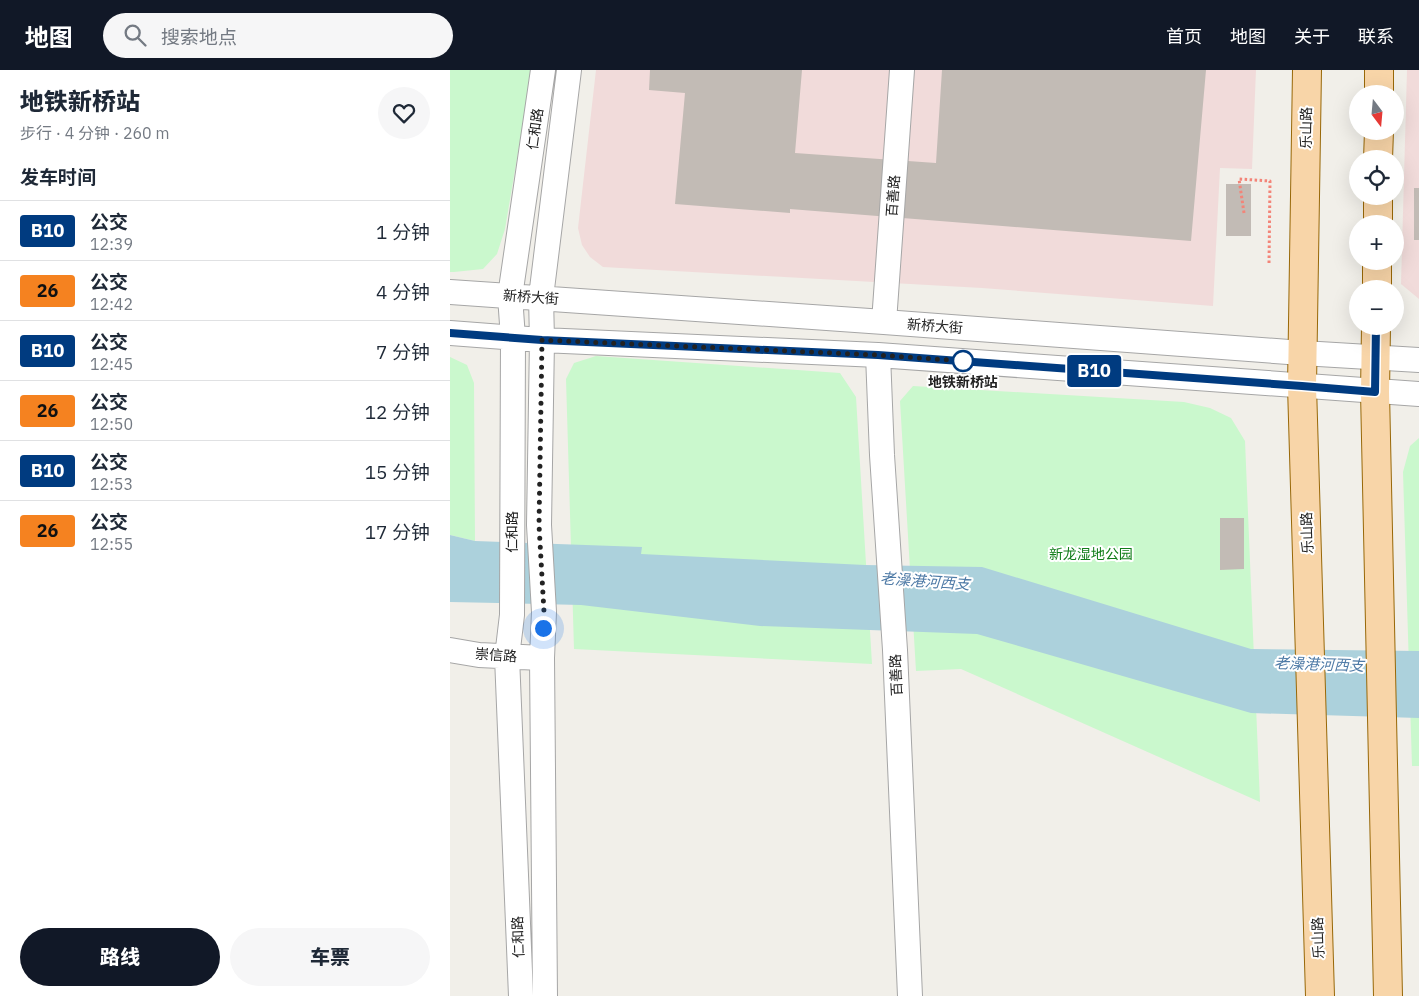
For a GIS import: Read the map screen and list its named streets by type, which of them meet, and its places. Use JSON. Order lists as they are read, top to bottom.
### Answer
{
  "streets": {
    "main road": ["乐山路"],
    "street": [
      "仁和路",
      "百善路",
      "新桥大街",
      "崇信路"
    ]
  },
  "crossings": [
    ["乐山路", "新桥大街"],
    ["仁和路", "新桥大街"],
    ["仁和路", "崇信路"],
    ["百善路", "新桥大街"]
  ],
  "water": ["老澡港河西支"],
  "parks": ["新龙湿地公园"],
  "places": ["地铁新桥站"],
  "lines": ["bus line B10"],
  "north": "bottom",
  "page": {
    "header": "地图",
    "search": "搜索地点",
    "nav": [
      "首页",
      "地图",
      "关于",
      "联系"
    ],
    "heading": [
      ["地铁新桥站", "步行 · 4 分钟 · 260 m"],
      "发车时间"
    ],
    "on_map": "B10",
    "map_buttons": ["+", "−"],
    "list": [
      {
        "mark": "B10",
        "name": "公交",
        "note": "12:39",
        "value": "1 分钟"
      },
      {
        "mark": "26",
        "name": "公交",
        "note": "12:42",
        "value": "4 分钟"
      },
      {
        "mark": "B10",
        "name": "公交",
        "note": "12:45",
        "value": "7 分钟"
      },
      {
        "mark": "26",
        "name": "公交",
        "note": "12:50",
        "value": "12 分钟"
      },
      {
        "mark": "B10",
        "name": "公交",
        "note": "12:53",
        "value": "15 分钟"
      },
      {
        "mark": "26",
        "name": "公交",
        "note": "12:55",
        "value": "17 分钟"
      }
    ],
    "buttons": ["路线", "车票"]
  }
}
